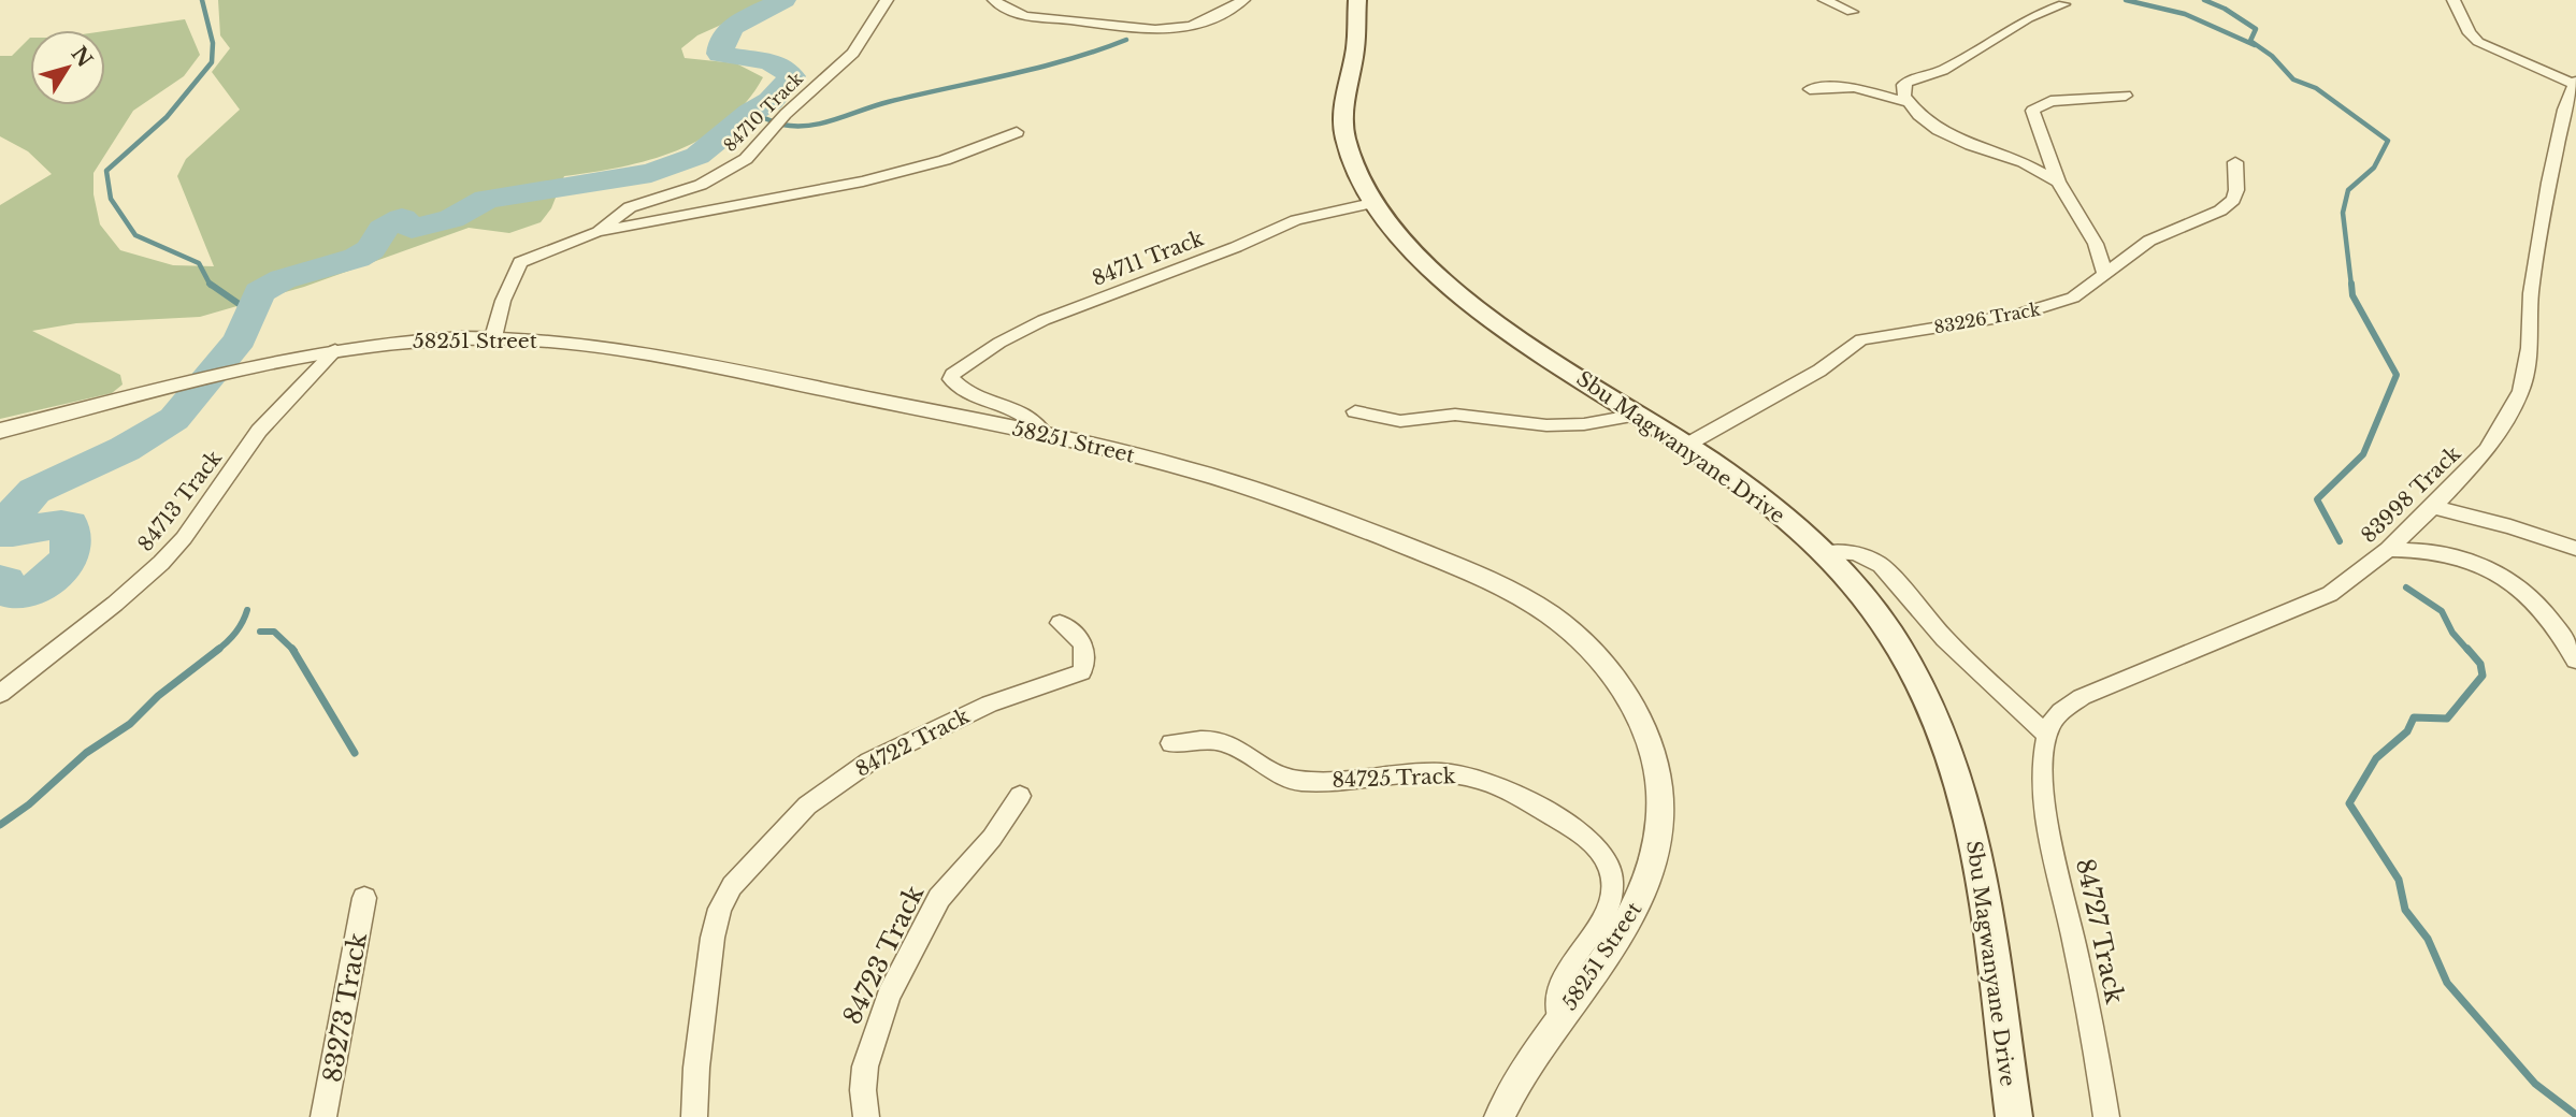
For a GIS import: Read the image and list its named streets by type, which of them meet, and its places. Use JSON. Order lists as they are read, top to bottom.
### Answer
{
  "streets": {
    "main road": ["Sbu Magwanyane Drive"],
    "street": [
      "84710 Track",
      "84711 Track",
      "83226 Track",
      "58251 Street",
      "83998 Track",
      "84713 Track",
      "84722 Track",
      "84725 Track",
      "84727 Track",
      "84723 Track",
      "83273 Track"
    ]
  },
  "crossings": [
    ["84711 Track", "58251 Street"],
    ["84711 Track", "Sbu Magwanyane Drive"],
    ["83226 Track", "Sbu Magwanyane Drive"],
    ["58251 Street", "84713 Track"],
    ["58251 Street", "84725 Track"],
    ["83998 Track", "84727 Track"]
  ],
  "north": "top right"
}
